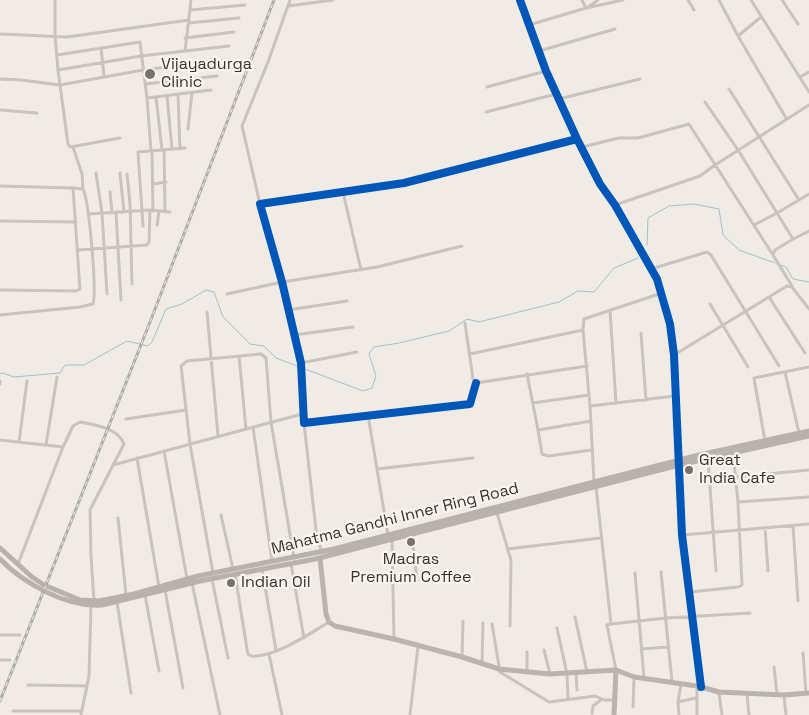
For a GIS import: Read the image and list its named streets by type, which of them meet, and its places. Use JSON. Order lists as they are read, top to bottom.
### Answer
{
  "streets": {
    "main road": ["Mahatma Gandhi Inner Ring Road"]
  },
  "places": [
    "Vijayadurga Clinic",
    "Great India Cafe",
    "Madras Premium Coffee",
    "Indian Oil"
  ]
}
